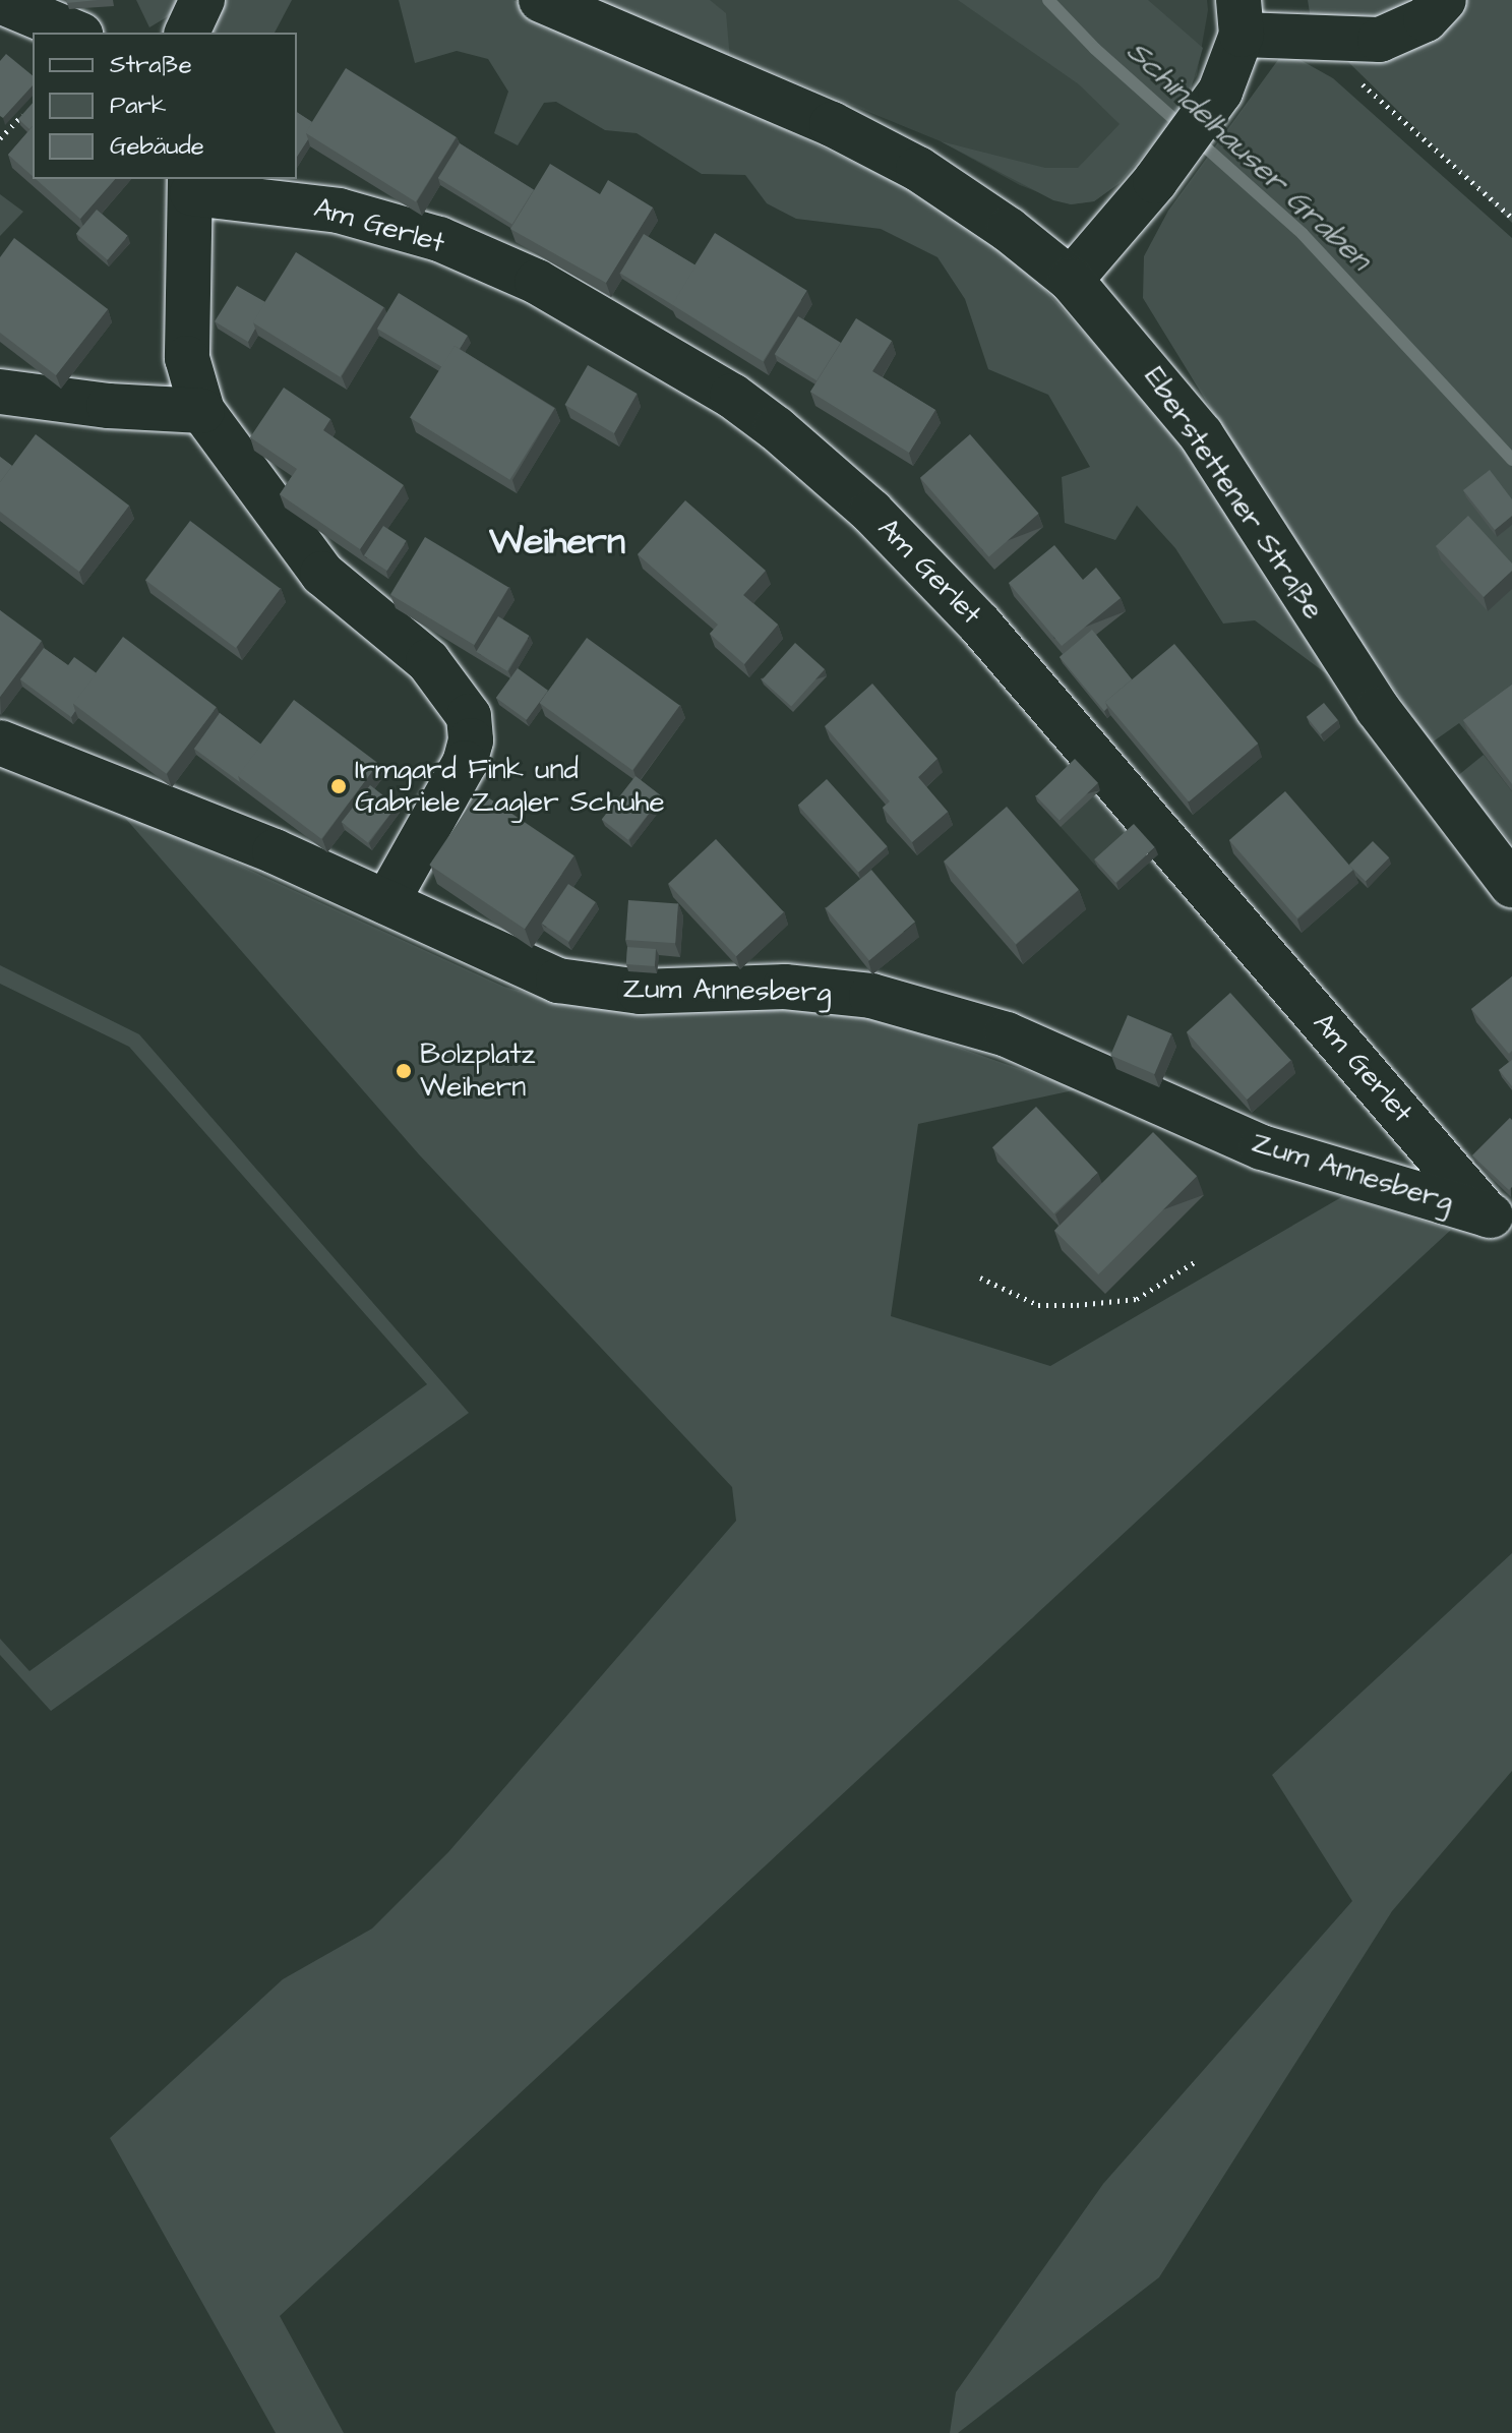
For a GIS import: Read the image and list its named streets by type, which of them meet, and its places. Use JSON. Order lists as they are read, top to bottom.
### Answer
{
  "streets": {
    "street": ["Am Gerlet", "Eberstettener Straße", "Zum Annesberg"]
  },
  "crossings": [
    ["Am Gerlet", "Zum Annesberg"]
  ],
  "districts": ["Weihern"],
  "water": ["Schindelhauser Graben"],
  "places": ["Irmgard Fink und Gabriele Zagler Schuhe", "Bolzplatz Weihern"],
  "legend": ["Straße", "Park", "Gebäude"]
}
